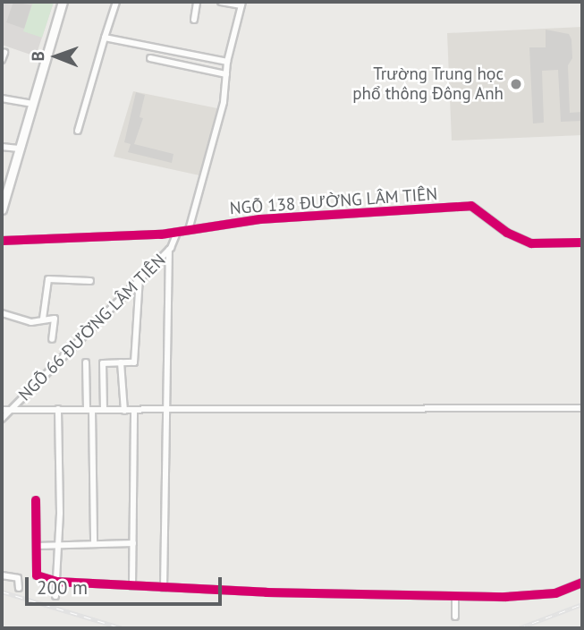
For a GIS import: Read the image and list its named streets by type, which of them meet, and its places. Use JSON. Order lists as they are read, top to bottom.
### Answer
{
  "streets": {
    "street": ["NGÕ 138 ĐƯỜNG LÂM TIÊN", "NGÕ 66 ĐƯỜNG LÂM TIÊN"]
  },
  "crossings": [
    ["NGÕ 138 ĐƯỜNG LÂM TIÊN", "NGÕ 66 ĐƯỜNG LÂM TIÊN"]
  ],
  "places": ["Trường Trung học phổ thông Đông Anh"],
  "scale_bar": "200 m",
  "north": "left"
}
